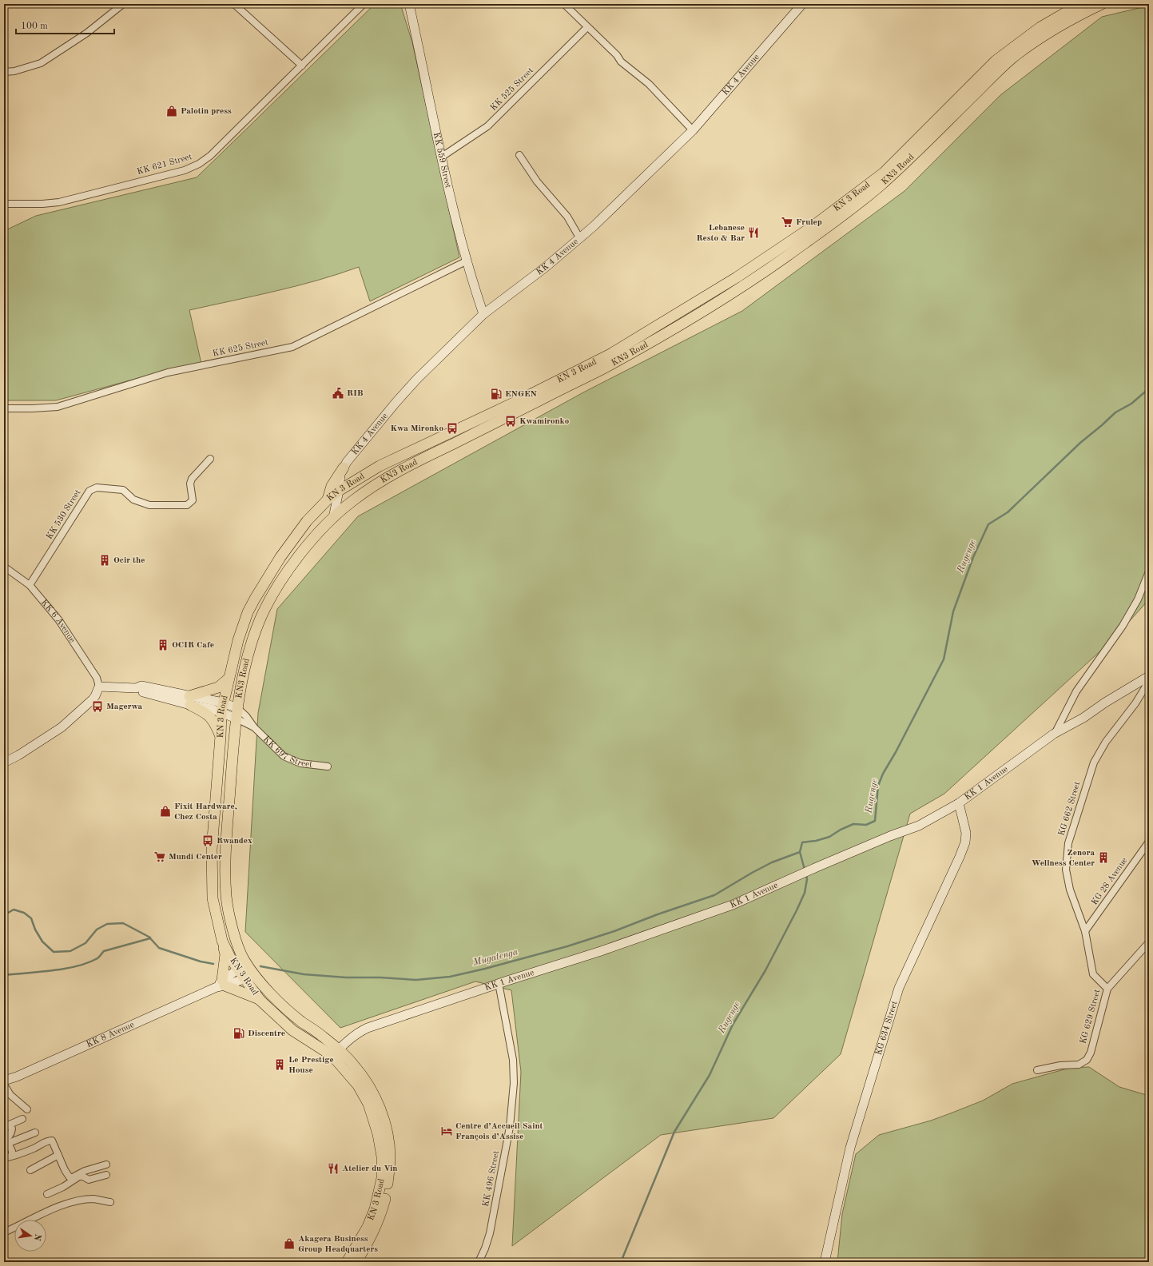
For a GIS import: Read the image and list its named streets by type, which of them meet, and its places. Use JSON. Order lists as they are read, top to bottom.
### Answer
{
  "streets": {
    "highway": ["KN3 Road", "KN 3 Road"],
    "main road": [
      "KK 4 Avenue",
      "KK 559 Street",
      "KK 1 Avenue",
      "KG 634 Street",
      "KK 8 Avenue"
    ],
    "street": [
      "KK 525 Street",
      "KK 621 Street",
      "KK 625 Street",
      "KK 530 Street",
      "KK 6 Avenue",
      "KK 697 Street",
      "KG 662 Street",
      "KG 28 Avenue",
      "KG 629 Street",
      "KK 496 Street"
    ]
  },
  "crossings": [
    ["KK 4 Avenue", "KK 559 Street"],
    ["KK 525 Street", "KK 559 Street"],
    ["KK 559 Street", "KK 625 Street"],
    ["KN3 Road", "KN 3 Road"],
    ["KN3 Road", "KK 697 Street"],
    ["KN 3 Road", "KK 1 Avenue"],
    ["KN 3 Road", "KK 8 Avenue"],
    ["KK 530 Street", "KK 6 Avenue"],
    ["KK 1 Avenue", "KG 634 Street"],
    ["KK 1 Avenue", "KK 496 Street"],
    ["KG 662 Street", "KG 28 Avenue"],
    ["KG 662 Street", "KG 629 Street"]
  ],
  "water": ["Rugenge", "Mugatenga"],
  "places": {
    "shop": ["Palotin press", "Fixit Hardware, Chez Costa", "Akagera Business Group Headquarters"],
    "supermarket": ["Frulep", "Mundi Center"],
    "restaurant": ["Lebanese Resto & Bar", "Atelier du Vin"],
    "public building": ["RIB"],
    "fuel station": ["ENGEN", "Discentre"],
    "bus stop": [
      "Kwamironko",
      "Kwa Mironko",
      "Magerwa",
      "Rwandex"
    ],
    "building": [
      "Ocir the",
      "OCIR Cafe",
      "Zenora Wellness Center",
      "Le Prestige House"
    ],
    "hotel": ["Centre d’Accueil Saint François d’Assise"]
  },
  "scale_bar": "100 m",
  "north": "right"
}
